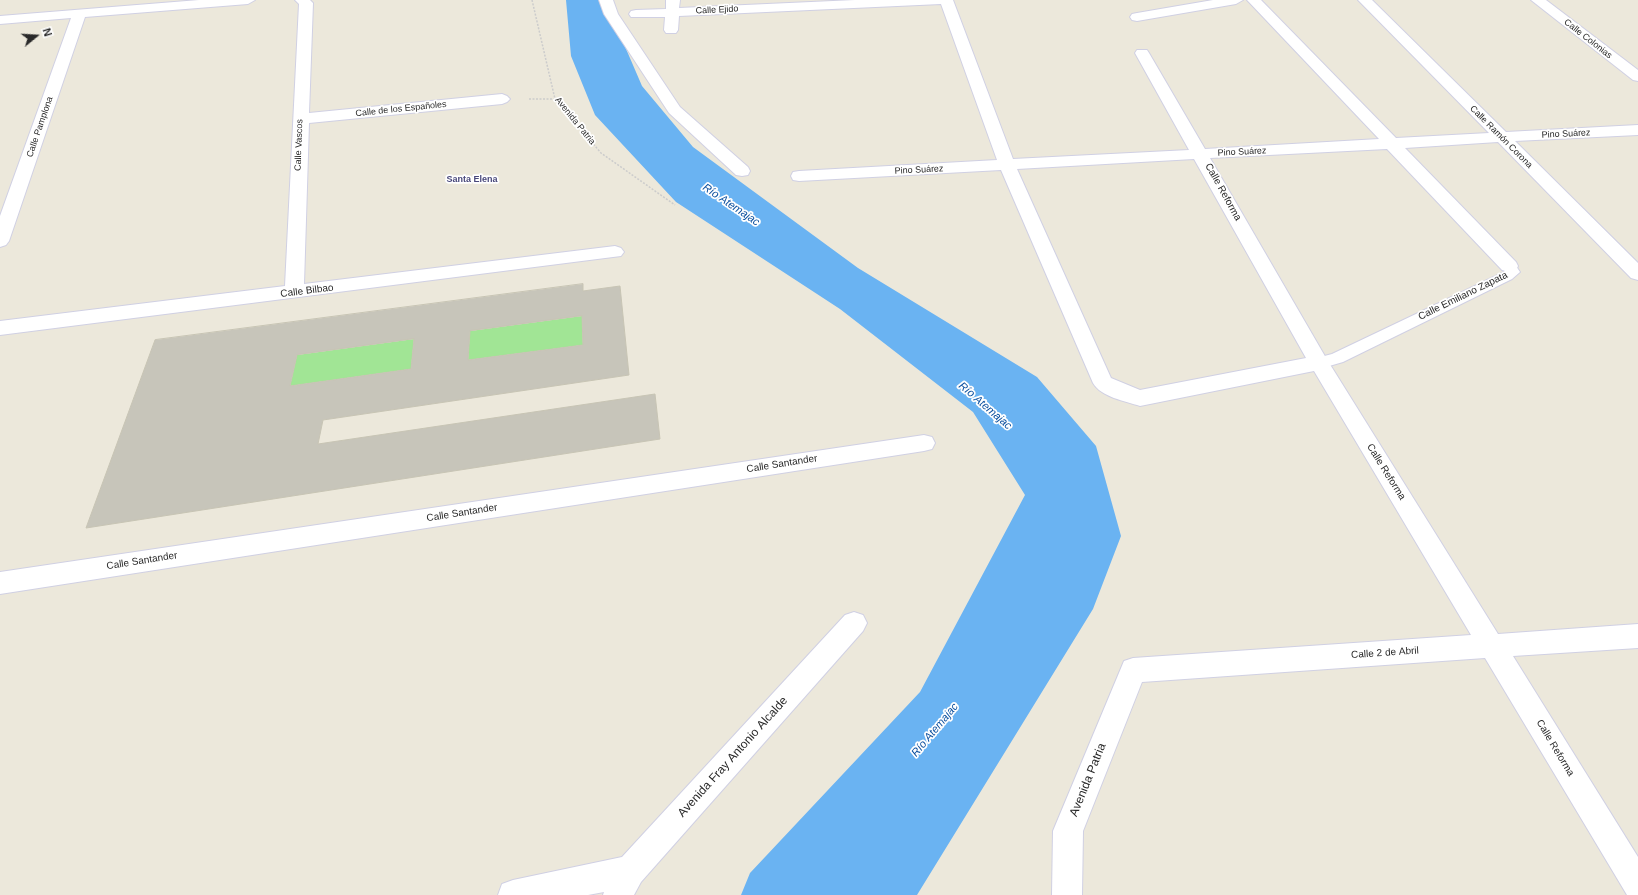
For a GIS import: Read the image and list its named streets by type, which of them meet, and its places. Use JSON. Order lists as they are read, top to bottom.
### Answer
{
  "streets": {
    "street": [
      "Calle Ejido",
      "Calle Colonias",
      "Calle de los Españoles",
      "Avenida Patria",
      "Calle Pamplona",
      "Pino Suárez",
      "Calle Ramón Corona",
      "Calle Vascos",
      "Calle Reforma",
      "Calle Bilbao",
      "Calle Emiliano Zapata",
      "Calle Santander",
      "Calle 2 de Abril",
      "Avenida Fray Antonio Alcalde"
    ]
  },
  "crossings": [
    ["Calle de los Españoles", "Calle Vascos"],
    ["Avenida Patria", "Calle 2 de Abril"],
    ["Pino Suárez", "Calle Ramón Corona"],
    ["Pino Suárez", "Calle Reforma"],
    ["Pino Suárez", "Calle Emiliano Zapata"],
    ["Calle Vascos", "Calle Bilbao"],
    ["Calle Reforma", "Calle Emiliano Zapata"],
    ["Calle Reforma", "Calle 2 de Abril"]
  ],
  "districts": ["Santa Elena"],
  "water": ["Río Atemajac"],
  "north": "right"
}
